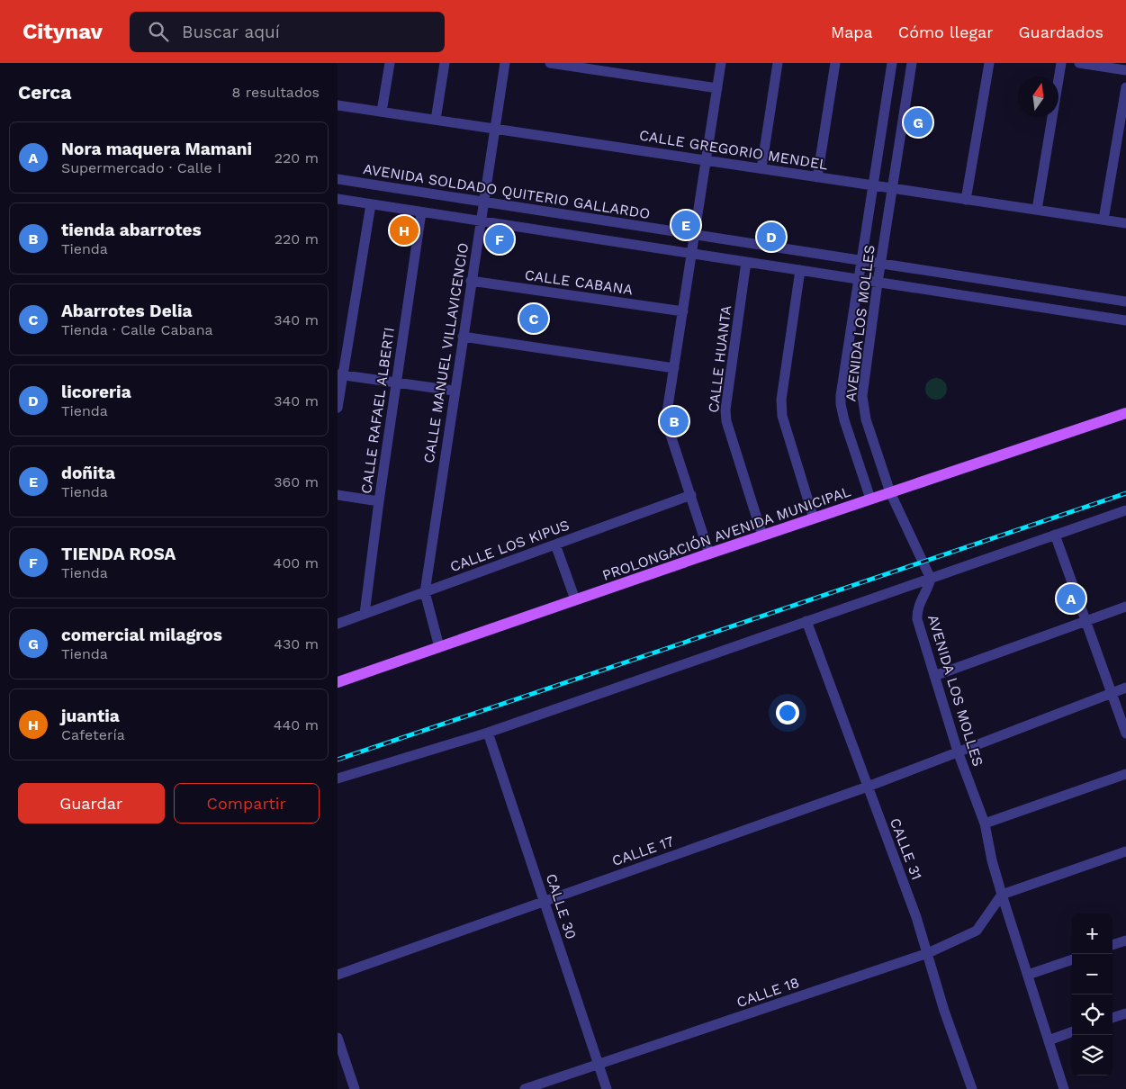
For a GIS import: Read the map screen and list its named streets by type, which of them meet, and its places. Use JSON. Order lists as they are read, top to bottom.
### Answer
{
  "streets": {
    "main road": ["PROLONGACIÓN AVENIDA MUNICIPAL"],
    "street": [
      "CALLE GREGORIO MENDEL",
      "AVENIDA SOLDADO QUITERIO GALLARDO",
      "CALLE CABANA",
      "AVENIDA LOS MOLLES",
      "CALLE MANUEL VILLAVICENCIO",
      "CALLE HUANTA",
      "CALLE RAFAEL ALBERTI",
      "CALLE LOS KIPUS",
      "CALLE 31",
      "CALLE 17",
      "CALLE 30",
      "CALLE 18"
    ]
  },
  "crossings": [
    ["CALLE GREGORIO MENDEL", "AVENIDA LOS MOLLES"],
    ["CALLE GREGORIO MENDEL", "CALLE MANUEL VILLAVICENCIO"],
    ["AVENIDA SOLDADO QUITERIO GALLARDO", "AVENIDA LOS MOLLES"],
    ["AVENIDA SOLDADO QUITERIO GALLARDO", "CALLE MANUEL VILLAVICENCIO"],
    ["CALLE CABANA", "CALLE MANUEL VILLAVICENCIO"],
    ["AVENIDA LOS MOLLES", "PROLONGACIÓN AVENIDA MUNICIPAL"],
    ["AVENIDA LOS MOLLES", "CALLE 17"],
    ["AVENIDA LOS MOLLES", "CALLE 18"],
    ["CALLE MANUEL VILLAVICENCIO", "PROLONGACIÓN AVENIDA MUNICIPAL"],
    ["CALLE MANUEL VILLAVICENCIO", "CALLE LOS KIPUS"],
    ["CALLE HUANTA", "PROLONGACIÓN AVENIDA MUNICIPAL"],
    ["CALLE RAFAEL ALBERTI", "CALLE LOS KIPUS"],
    ["CALLE 31", "CALLE 17"],
    ["CALLE 31", "CALLE 18"],
    ["CALLE 17", "CALLE 30"],
    ["CALLE 30", "CALLE 18"]
  ],
  "north": "top",
  "page": {
    "header": "Citynav",
    "search": "Buscar aquí",
    "nav": ["Mapa", "Cómo llegar", "Guardados"],
    "heading": ["Cerca", "8 resultados"],
    "pins": [
      "G",
      "E",
      "H",
      "D",
      "F",
      "C",
      "B",
      "A"
    ],
    "list": [
      {
        "mark": "A",
        "name": "Nora maquera Mamani",
        "note": "Supermercado · Calle I",
        "value": "220 m"
      },
      {
        "mark": "B",
        "name": "tienda abarrotes",
        "note": "Tienda",
        "value": "220 m"
      },
      {
        "mark": "C",
        "name": "Abarrotes Delia",
        "note": "Tienda · Calle Cabana",
        "value": "340 m"
      },
      {
        "mark": "D",
        "name": "licoreria",
        "note": "Tienda",
        "value": "340 m"
      },
      {
        "mark": "E",
        "name": "doñita",
        "note": "Tienda",
        "value": "360 m"
      },
      {
        "mark": "F",
        "name": "TIENDA ROSA",
        "note": "Tienda",
        "value": "400 m"
      },
      {
        "mark": "G",
        "name": "comercial milagros",
        "note": "Tienda",
        "value": "430 m"
      },
      {
        "mark": "H",
        "name": "juantia",
        "note": "Cafetería",
        "value": "440 m"
      }
    ],
    "buttons": ["Guardar", "Compartir"],
    "map_buttons": ["+", "−"]
  }
}
